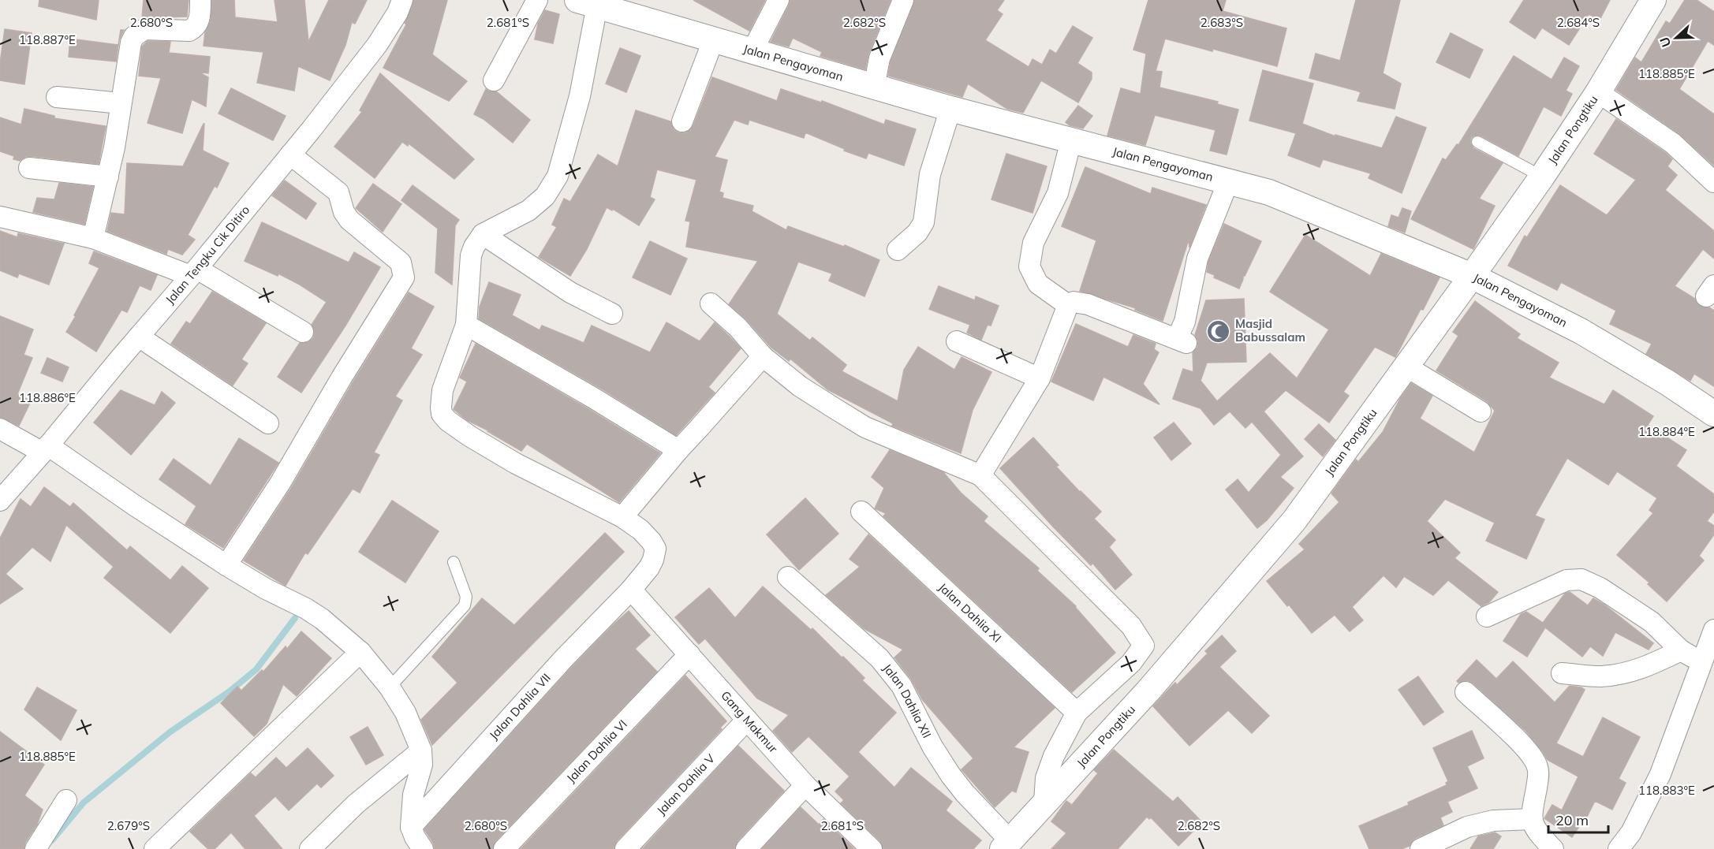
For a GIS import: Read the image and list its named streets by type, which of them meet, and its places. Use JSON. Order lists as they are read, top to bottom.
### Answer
{
  "streets": {
    "street": [
      "Jalan Pengayoman",
      "Jalan Pongtiku",
      "Jalan Tengku Cik Ditiro",
      "Jalan Dahlia XI",
      "Jalan Dahlia XII",
      "Jalan Dahlia VII",
      "Gang Makmur",
      "Jalan Dahlia VI",
      "Jalan Dahlia V"
    ]
  },
  "crossings": [
    ["Jalan Pengayoman", "Jalan Pongtiku"],
    ["Jalan Pongtiku", "Jalan Dahlia XII"],
    ["Jalan Dahlia VII", "Gang Makmur"],
    ["Gang Makmur", "Jalan Dahlia VI"],
    ["Gang Makmur", "Jalan Dahlia V"]
  ],
  "places": {
    "mosque": ["Masjid Babussalam"]
  },
  "scale_bar": "20 m",
  "north": "left",
  "coordinates": [
    "2.680°S",
    "2.681°S",
    "2.682°S",
    "2.683°S",
    "2.684°S",
    "118.887°E",
    "118.885°E",
    "118.886°E",
    "118.884°E",
    "118.883°E",
    "2.679°S"
  ]
}
